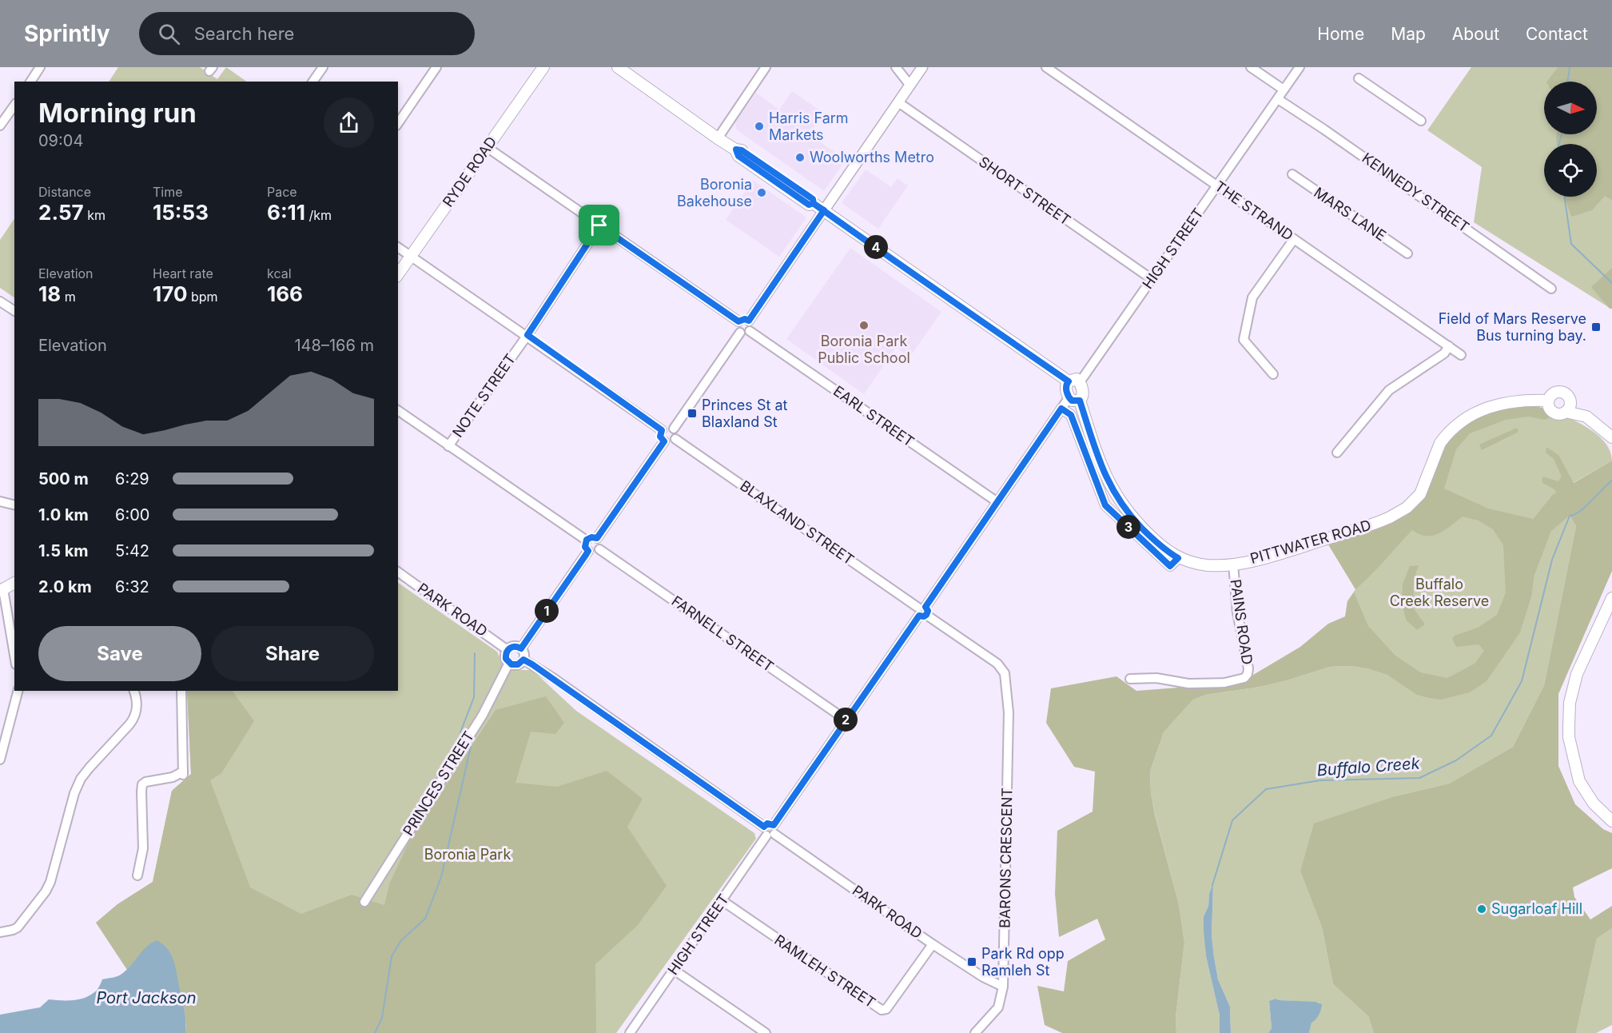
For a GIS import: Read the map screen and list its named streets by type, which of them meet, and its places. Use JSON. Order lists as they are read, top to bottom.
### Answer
{
  "streets": {
    "main road": ["RYDE ROAD", "PITTWATER ROAD"],
    "street": [
      "SHORT STREET",
      "KENNEDY STREET",
      "THE STRAND",
      "MARS LANE",
      "HIGH STREET",
      "NOTE STREET",
      "EARL STREET",
      "BLAXLAND STREET",
      "PARK ROAD",
      "PAINS ROAD",
      "FARNELL STREET",
      "PRINCES STREET",
      "BARONS CRESCENT",
      "RAMLEH STREET"
    ]
  },
  "crossings": [
    ["SHORT STREET", "HIGH STREET"],
    ["KENNEDY STREET", "HIGH STREET"],
    ["THE STRAND", "HIGH STREET"],
    ["HIGH STREET", "EARL STREET"],
    ["HIGH STREET", "BLAXLAND STREET"],
    ["HIGH STREET", "PITTWATER ROAD"],
    ["HIGH STREET", "PARK ROAD"],
    ["HIGH STREET", "FARNELL STREET"],
    ["HIGH STREET", "RAMLEH STREET"],
    ["BLAXLAND STREET", "BARONS CRESCENT"],
    ["PITTWATER ROAD", "PAINS ROAD"],
    ["PARK ROAD", "PRINCES STREET"],
    ["PARK ROAD", "BARONS CRESCENT"],
    ["PARK ROAD", "RAMLEH STREET"]
  ],
  "water": ["Buffalo Creek", "Port Jackson"],
  "parks": ["Buffalo Creek Reserve", "Boronia Park"],
  "places": {
    "other": [
      "Harris Farm Markets",
      "Woolworths Metro",
      "Boronia Bakehouse",
      "Boronia Park Public School",
      "Sugarloaf Hill"
    ],
    "transit": ["Field of Mars Reserve Bus turning bay.", "Princes St at Blaxland St", "Park Rd opp Ramleh St"]
  },
  "north": "right",
  "page": {
    "header": "Sprintly",
    "search": "Search here",
    "nav": [
      "Home",
      "Map",
      "About",
      "Contact"
    ],
    "heading": ["Morning run", "09:04"],
    "stats": [
      ["Distance", "2.57 km"],
      ["Time", "15:53"],
      ["Pace", "6:11 /km"],
      ["Elevation", "18 m"],
      ["Heart rate", "170 bpm"],
      ["kcal", "166"]
    ],
    "pins": [
      "4",
      "3",
      "1",
      "2"
    ],
    "chart": ["Elevation", "148–166 m"],
    "list": [
      {
        "name": "500 m",
        "note": "6:29"
      },
      {
        "name": "1.0 km",
        "note": "6:00"
      },
      {
        "name": "1.5 km",
        "note": "5:42"
      },
      {
        "name": "2.0 km",
        "note": "6:32"
      }
    ],
    "buttons": ["Save", "Share"]
  }
}
